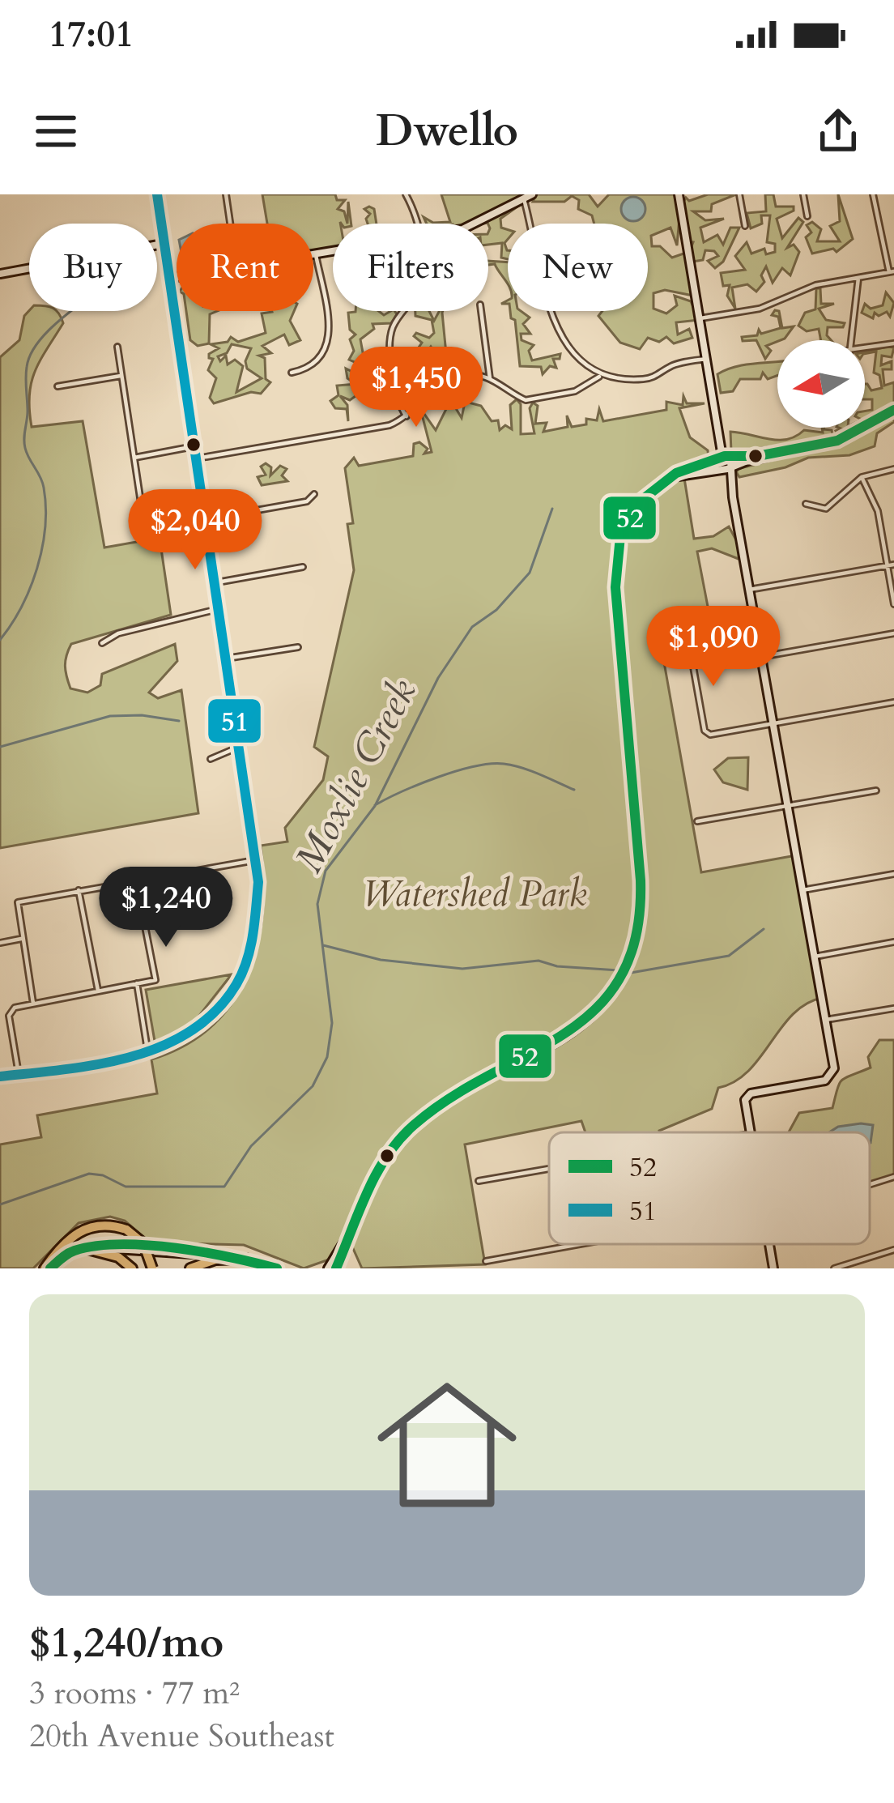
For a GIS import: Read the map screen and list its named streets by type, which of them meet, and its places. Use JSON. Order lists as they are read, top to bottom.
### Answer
{
  "water": ["Moxlie Creek"],
  "parks": ["Watershed Park"],
  "lines": ["transit line 51", "transit line 52"],
  "legend": ["52", "51"],
  "north": "left",
  "page": {
    "status": "17:01",
    "header": "Dwello",
    "chip": [
      "Buy",
      "Rent",
      "Filters",
      "New"
    ],
    "price": [
      "$1,450",
      "$2,040",
      "$1,090",
      "$1,240"
    ],
    "list": [
      {
        "name": "$1,240/mo",
        "note": "3 rooms · 77 m² · 20th Avenue Southeast"
      }
    ]
  }
}
